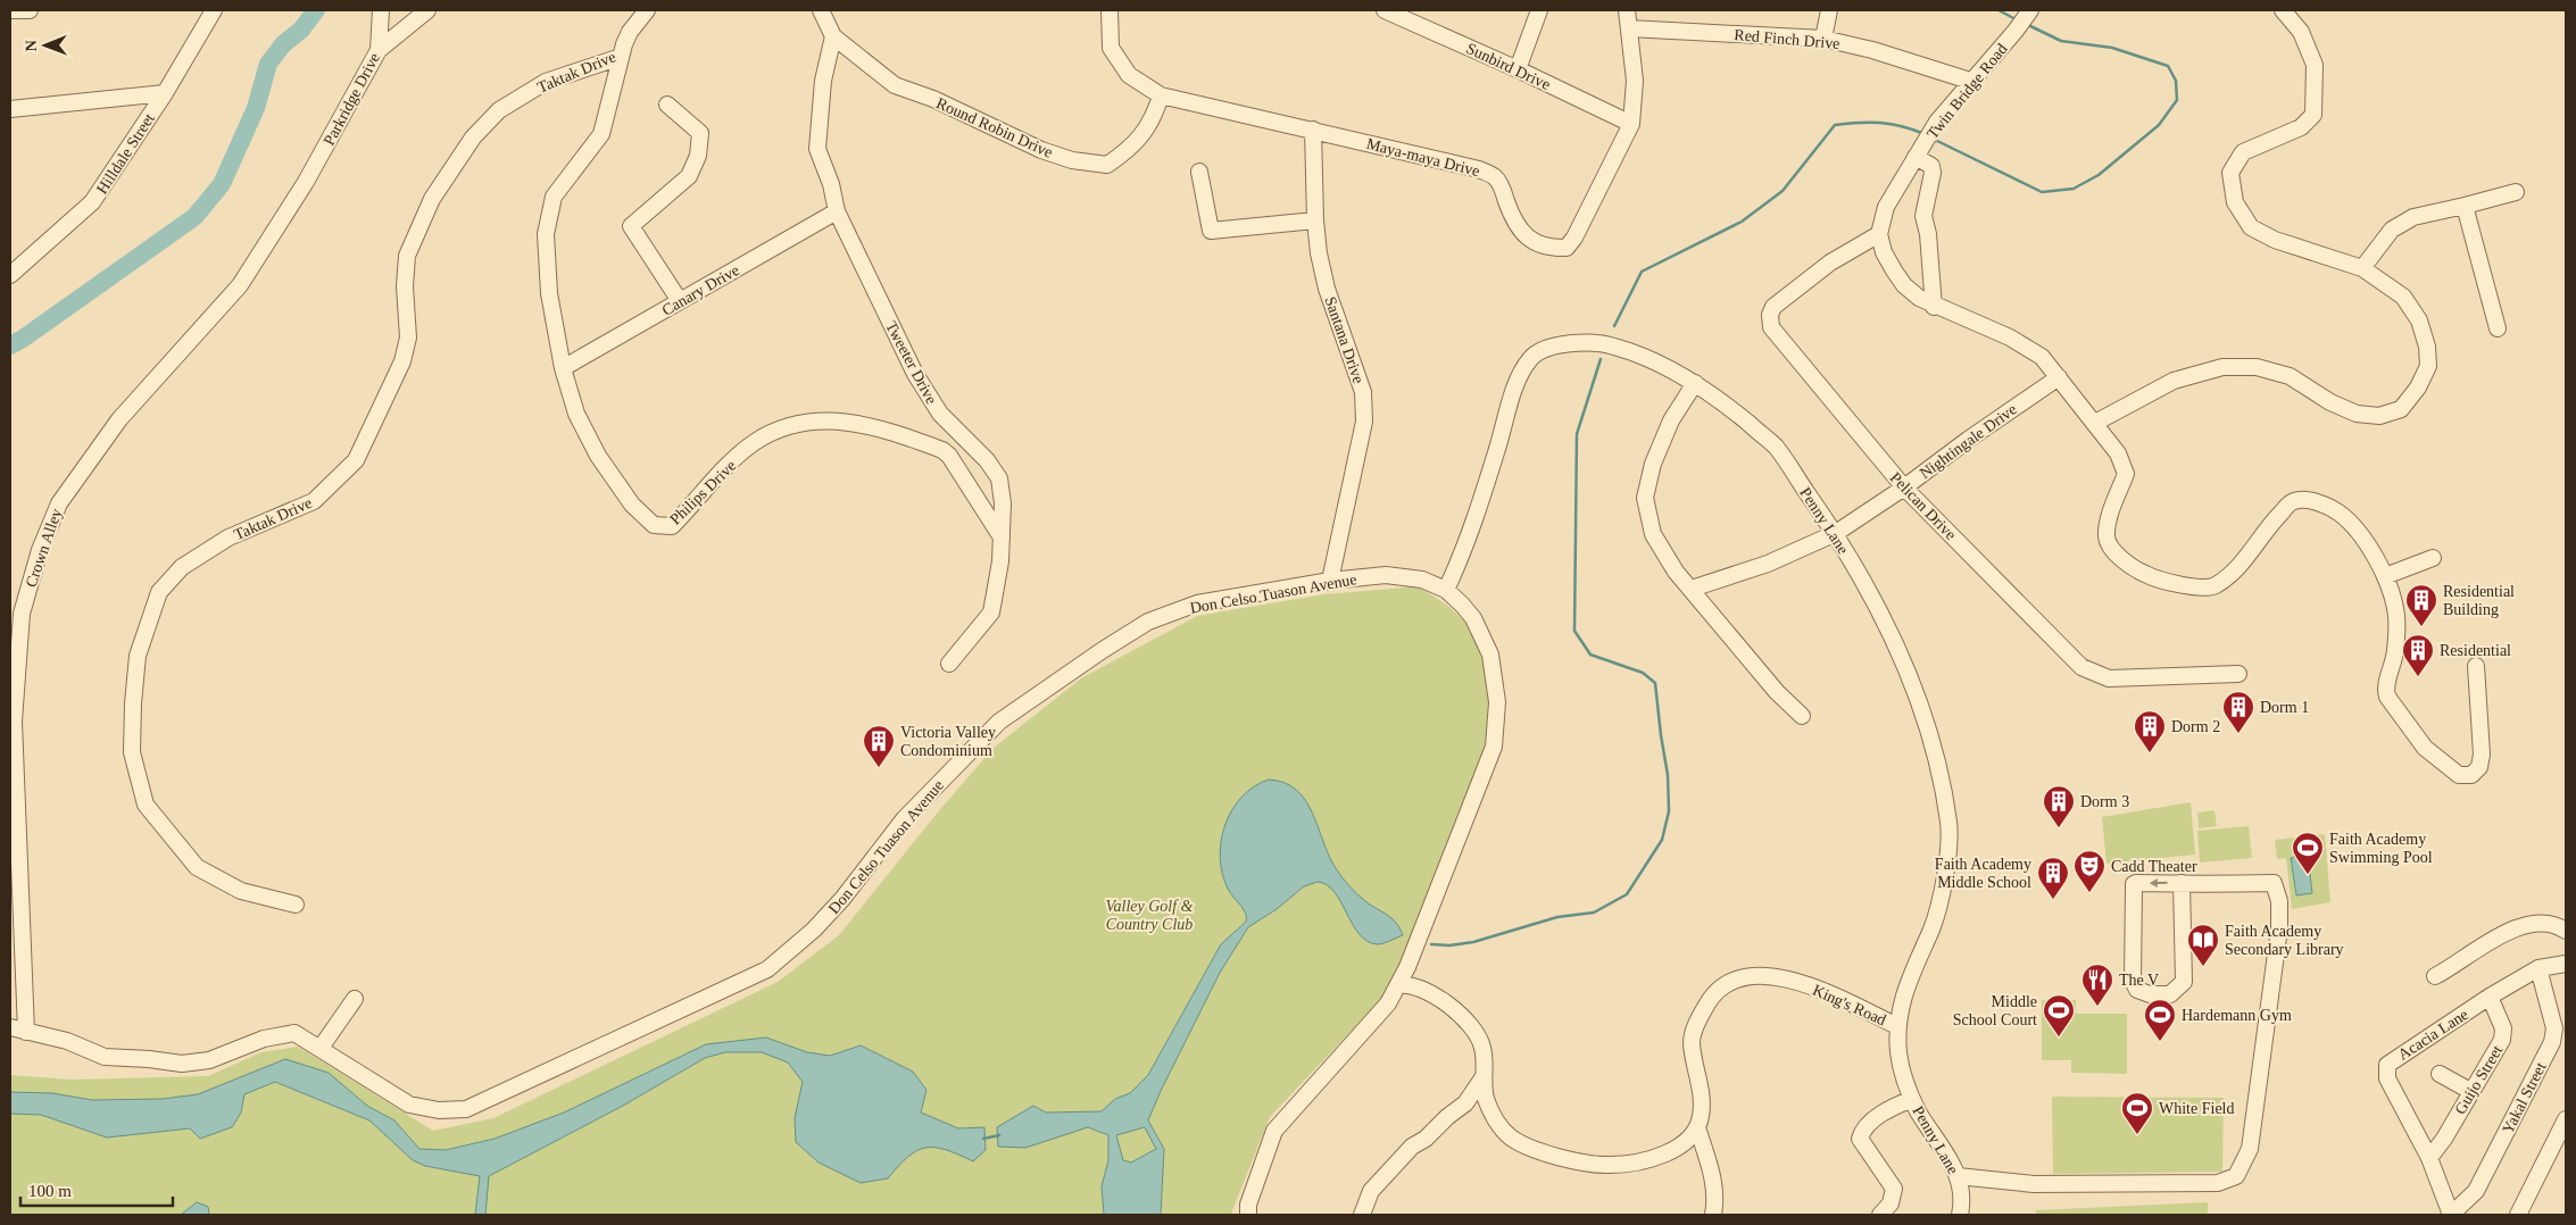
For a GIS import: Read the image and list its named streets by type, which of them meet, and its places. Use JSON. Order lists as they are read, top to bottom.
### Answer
{
  "streets": {
    "street": [
      "Red Finch Drive",
      "Sunbird Drive",
      "Taktak Drive",
      "Twin Bridge Road",
      "Parkridge Drive",
      "Round Robin Drive",
      "Hilldale Street",
      "Maya-maya Drive",
      "Canary Drive",
      "Santana Drive",
      "Tweeter Drive",
      "Nightingale Drive",
      "Philips Drive",
      "Pelican Drive",
      "Penny Lane",
      "Crown Alley",
      "Don Celso Tuason Avenue",
      "King's Road",
      "Acacia Lane",
      "Guijo Street",
      "Yakal Street"
    ]
  },
  "crossings": [
    ["Red Finch Drive", "Twin Bridge Road"],
    ["Red Finch Drive", "Maya-maya Drive"],
    ["Sunbird Drive", "Maya-maya Drive"],
    ["Taktak Drive", "Philips Drive"],
    ["Twin Bridge Road", "Pelican Drive"],
    ["Parkridge Drive", "Crown Alley"],
    ["Round Robin Drive", "Maya-maya Drive"],
    ["Round Robin Drive", "Tweeter Drive"],
    ["Maya-maya Drive", "Santana Drive"],
    ["Canary Drive", "Tweeter Drive"],
    ["Canary Drive", "Philips Drive"],
    ["Santana Drive", "Don Celso Tuason Avenue"],
    ["Tweeter Drive", "Philips Drive"],
    ["Nightingale Drive", "Pelican Drive"],
    ["Nightingale Drive", "Penny Lane"],
    ["Penny Lane", "Don Celso Tuason Avenue"],
    ["Penny Lane", "King's Road"],
    ["Crown Alley", "Don Celso Tuason Avenue"],
    ["Acacia Lane", "Guijo Street"],
    ["Acacia Lane", "Yakal Street"]
  ],
  "parks": ["Valley Golf & Country Club"],
  "places": {
    "building": [
      "Residential Building",
      "Residential",
      "Dorm 1",
      "Dorm 2",
      "Victoria Valley Condominium",
      "Dorm 3",
      "Faith Academy Middle School"
    ],
    "sports": [
      "Faith Academy Swimming Pool",
      "Middle School Court",
      "Hardemann Gym",
      "White Field"
    ],
    "theatre": ["Cadd Theater"],
    "library": ["Faith Academy Secondary Library"],
    "restaurant": ["The V"]
  },
  "scale_bar": "100 m",
  "north": "left"
}
